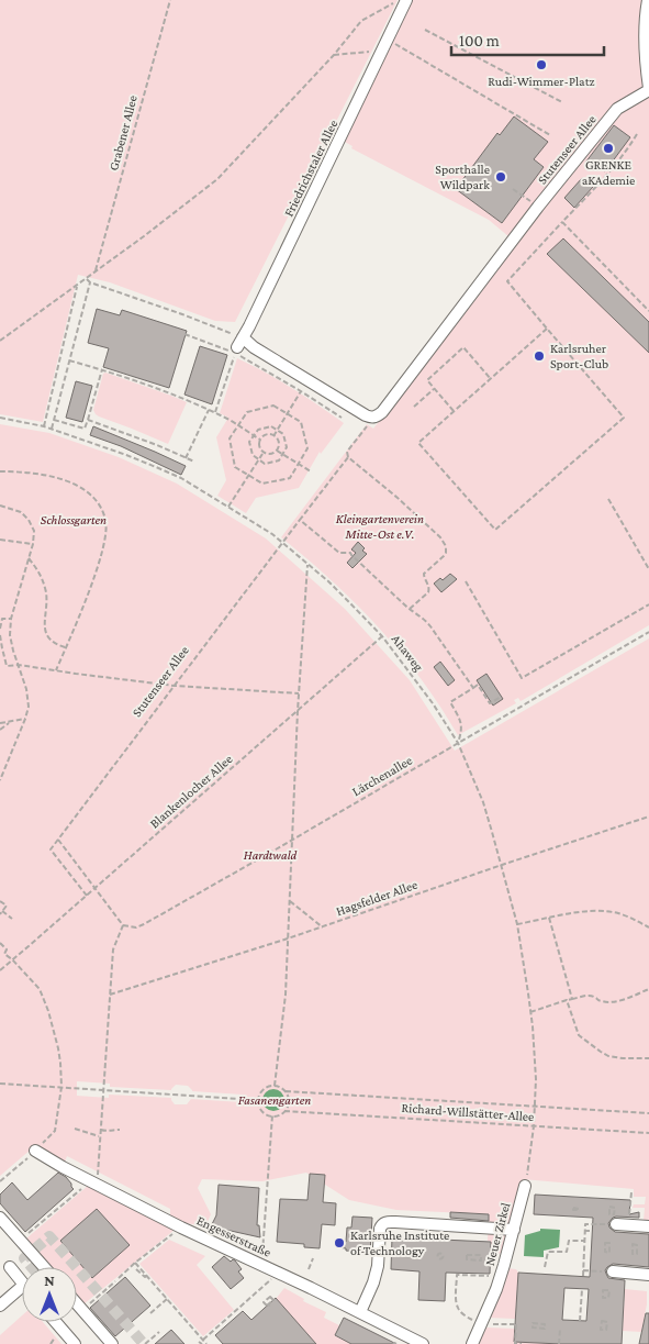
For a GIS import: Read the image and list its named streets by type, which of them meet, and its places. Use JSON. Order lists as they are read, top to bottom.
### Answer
{
  "streets": {
    "street": [
      "Stutenseer Allee",
      "Friedrichstaler Allee",
      "Neuer Zirkel",
      "Engesserstraße"
    ],
    "path": [
      "Grabener Allee",
      "Ahaweg",
      "Lärchenallee",
      "Blankenlocher Allee",
      "Hagsfelder Allee",
      "Richard-Willstätter-Allee"
    ]
  },
  "crossings": [
    ["Stutenseer Allee", "Ahaweg"],
    ["Ahaweg", "Lärchenallee"],
    ["Ahaweg", "Blankenlocher Allee"],
    ["Ahaweg", "Hagsfelder Allee"],
    ["Ahaweg", "Richard-Willstätter-Allee"]
  ],
  "parks": [
    "Kleingartenverein Mitte-Ost e.V.",
    "Schlossgarten",
    "Hardtwald",
    "Fasanengarten"
  ],
  "places": [
    "Rudi-Wimmer-Platz",
    "GRENKE aKAdemie",
    "Sporthalle Wildpark",
    "Karlsruher Sport-Club",
    "Karlsruhe Institute of Technology"
  ],
  "scale_bar": "100 m",
  "north": "top"
}
